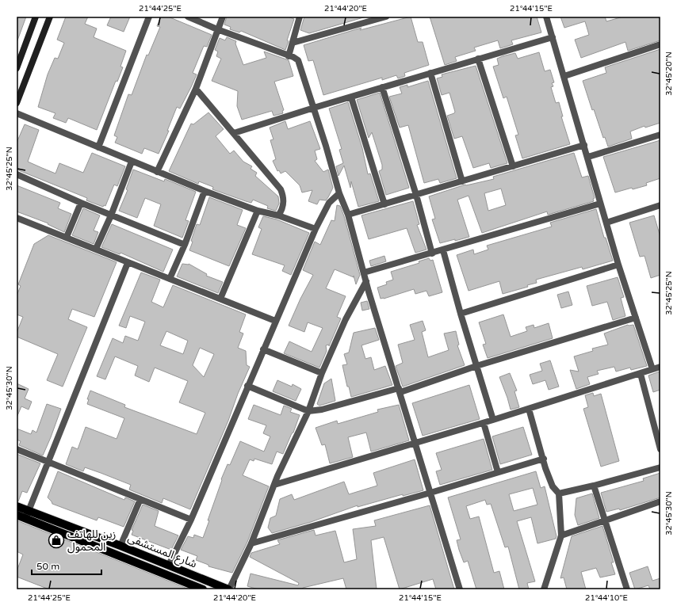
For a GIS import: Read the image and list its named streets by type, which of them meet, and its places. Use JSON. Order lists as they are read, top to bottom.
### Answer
{
  "streets": {
    "main road": ["شارع المستشفى"]
  },
  "places": {
    "shop": ["زين للهاتف المحمول"]
  },
  "scale_bar": "50 m",
  "coordinates": [
    "21°44'25\"E",
    "21°44'20\"E",
    "21°44'15\"E",
    "32°45'20\"N",
    "32°45'25\"N",
    "32°45'30\"N",
    "21°44'10\"E"
  ]
}
